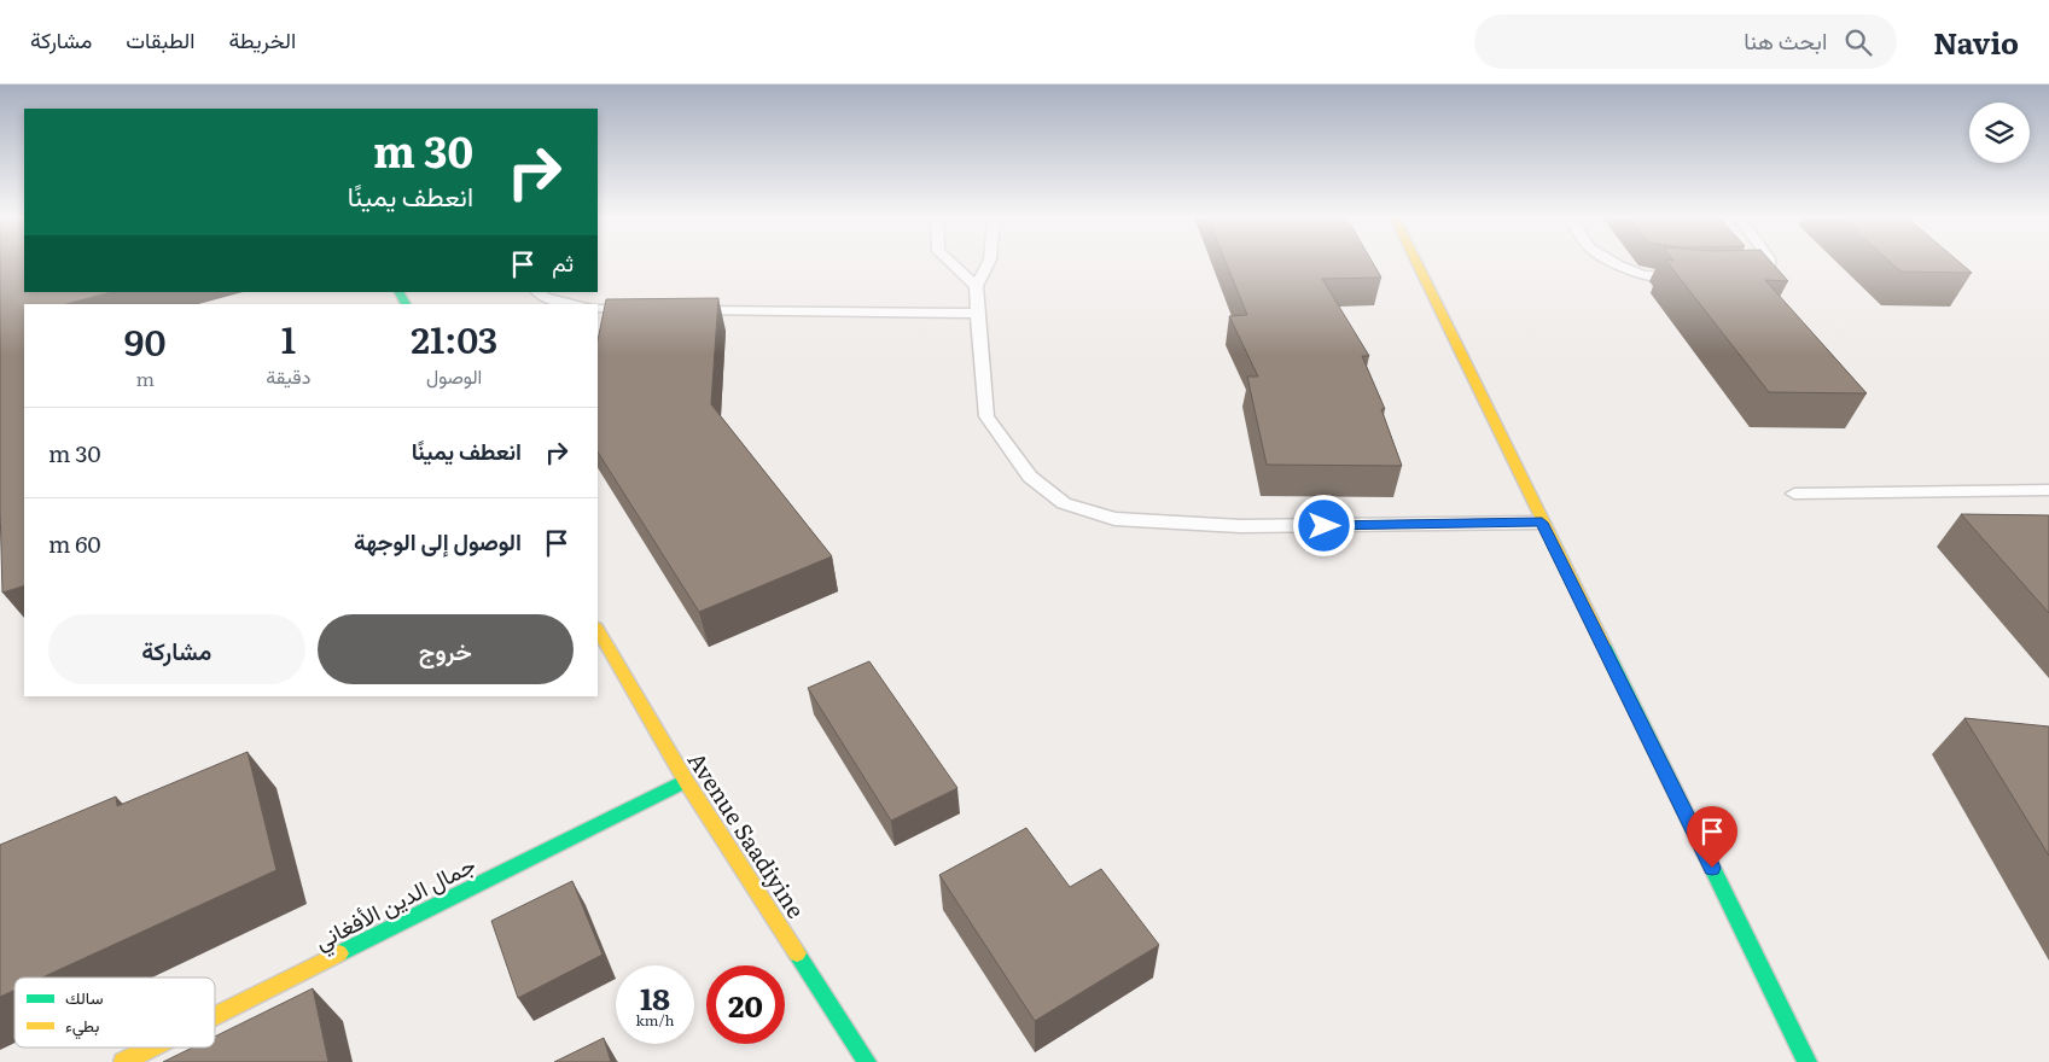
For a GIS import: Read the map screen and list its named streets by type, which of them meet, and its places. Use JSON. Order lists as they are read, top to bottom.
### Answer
{
  "streets": {
    "street": ["Avenue Saadiyine", "جمال الدين الأفغاني"]
  },
  "crossings": [
    ["Avenue Saadiyine", "جمال الدين الأفغاني"]
  ],
  "legend": ["سالك", "بطيء"],
  "page": {
    "header": "Navio",
    "search": "ابحث هنا",
    "nav": ["الخريطة", "الطبقات", "مشاركة"],
    "turn": ["30 m", "انعطف يمينًا"],
    "then": "ثم",
    "eta": [
      "21:03",
      "الوصول",
      "1",
      "دقيقة",
      "90",
      "m"
    ],
    "list": [
      {
        "name": "انعطف يمينًا",
        "value": "30 m"
      },
      {
        "name": "الوصول إلى الوجهة",
        "value": "60 m"
      }
    ],
    "buttons": ["خروج", "مشاركة"],
    "speed": "18 km/h",
    "limit": "20"
  }
}
